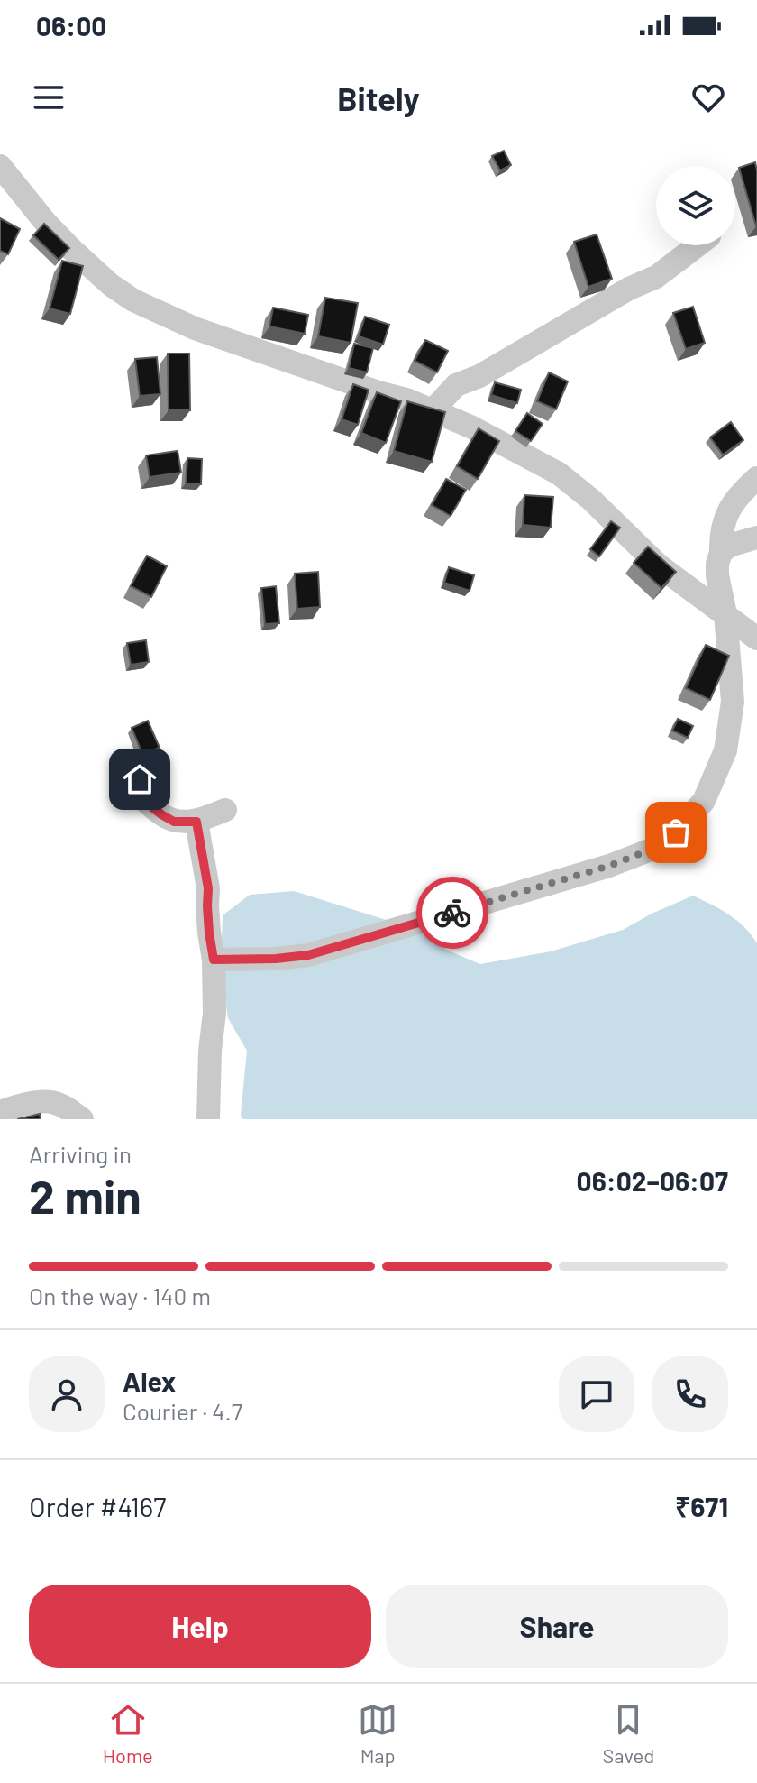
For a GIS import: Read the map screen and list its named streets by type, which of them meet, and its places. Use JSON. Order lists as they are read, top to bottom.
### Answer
{
  "page": {
    "status": "06:00",
    "header": "Bitely",
    "heading": ["2 min", "Arriving in", "06:02–06:07"],
    "panel": [
      "Alex",
      "Courier · 4.7",
      "Order #4167",
      "₹671"
    ],
    "bar": "On the way · 140 m",
    "buttons": ["Help", "Share"],
    "tabs": ["Home", "Map", "Saved"]
  }
}
